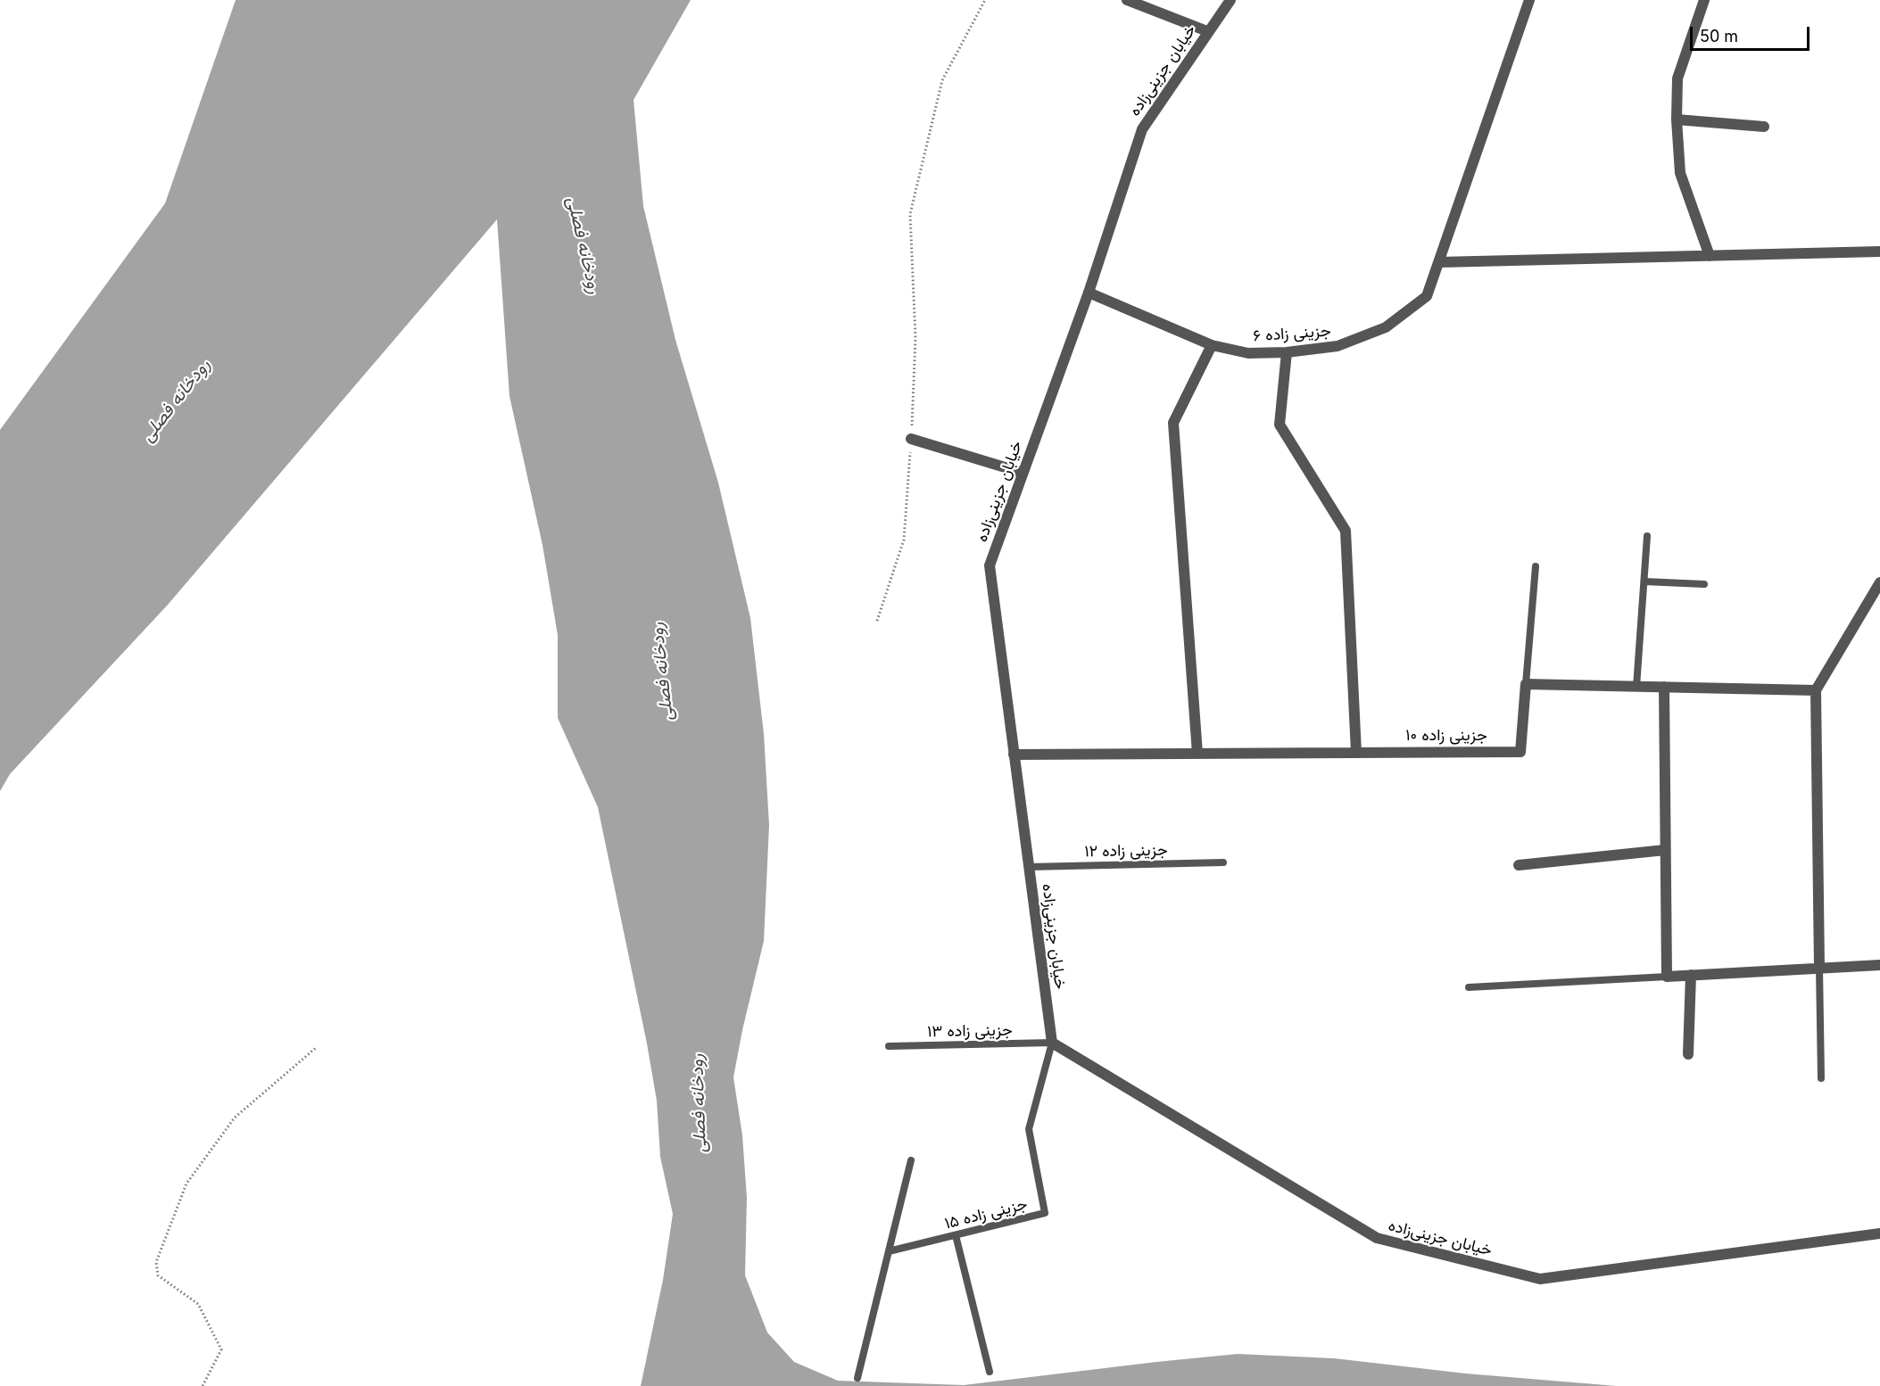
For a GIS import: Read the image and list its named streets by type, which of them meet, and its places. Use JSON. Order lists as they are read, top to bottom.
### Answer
{
  "streets": {
    "street": ["خیابان جزینی‌زاده", "جزینی زاده ۶", "جزینی زاده ۱۰"],
    "lane": ["جزینی زاده ۱۲", "جزینی زاده ۱۳", "جزینی زاده ۱۵"]
  },
  "crossings": [
    ["خیابان جزینی‌زاده", "جزینی زاده ۶"],
    ["خیابان جزینی‌زاده", "جزینی زاده ۱۰"],
    ["خیابان جزینی‌زاده", "جزینی زاده ۱۲"],
    ["خیابان جزینی‌زاده", "جزینی زاده ۱۳"],
    ["خیابان جزینی‌زاده", "جزینی زاده ۱۵"],
    ["جزینی زاده ۱۳", "جزینی زاده ۱۵"]
  ],
  "water": ["رودخانه فصلی"],
  "scale_bar": "50 m"
}
